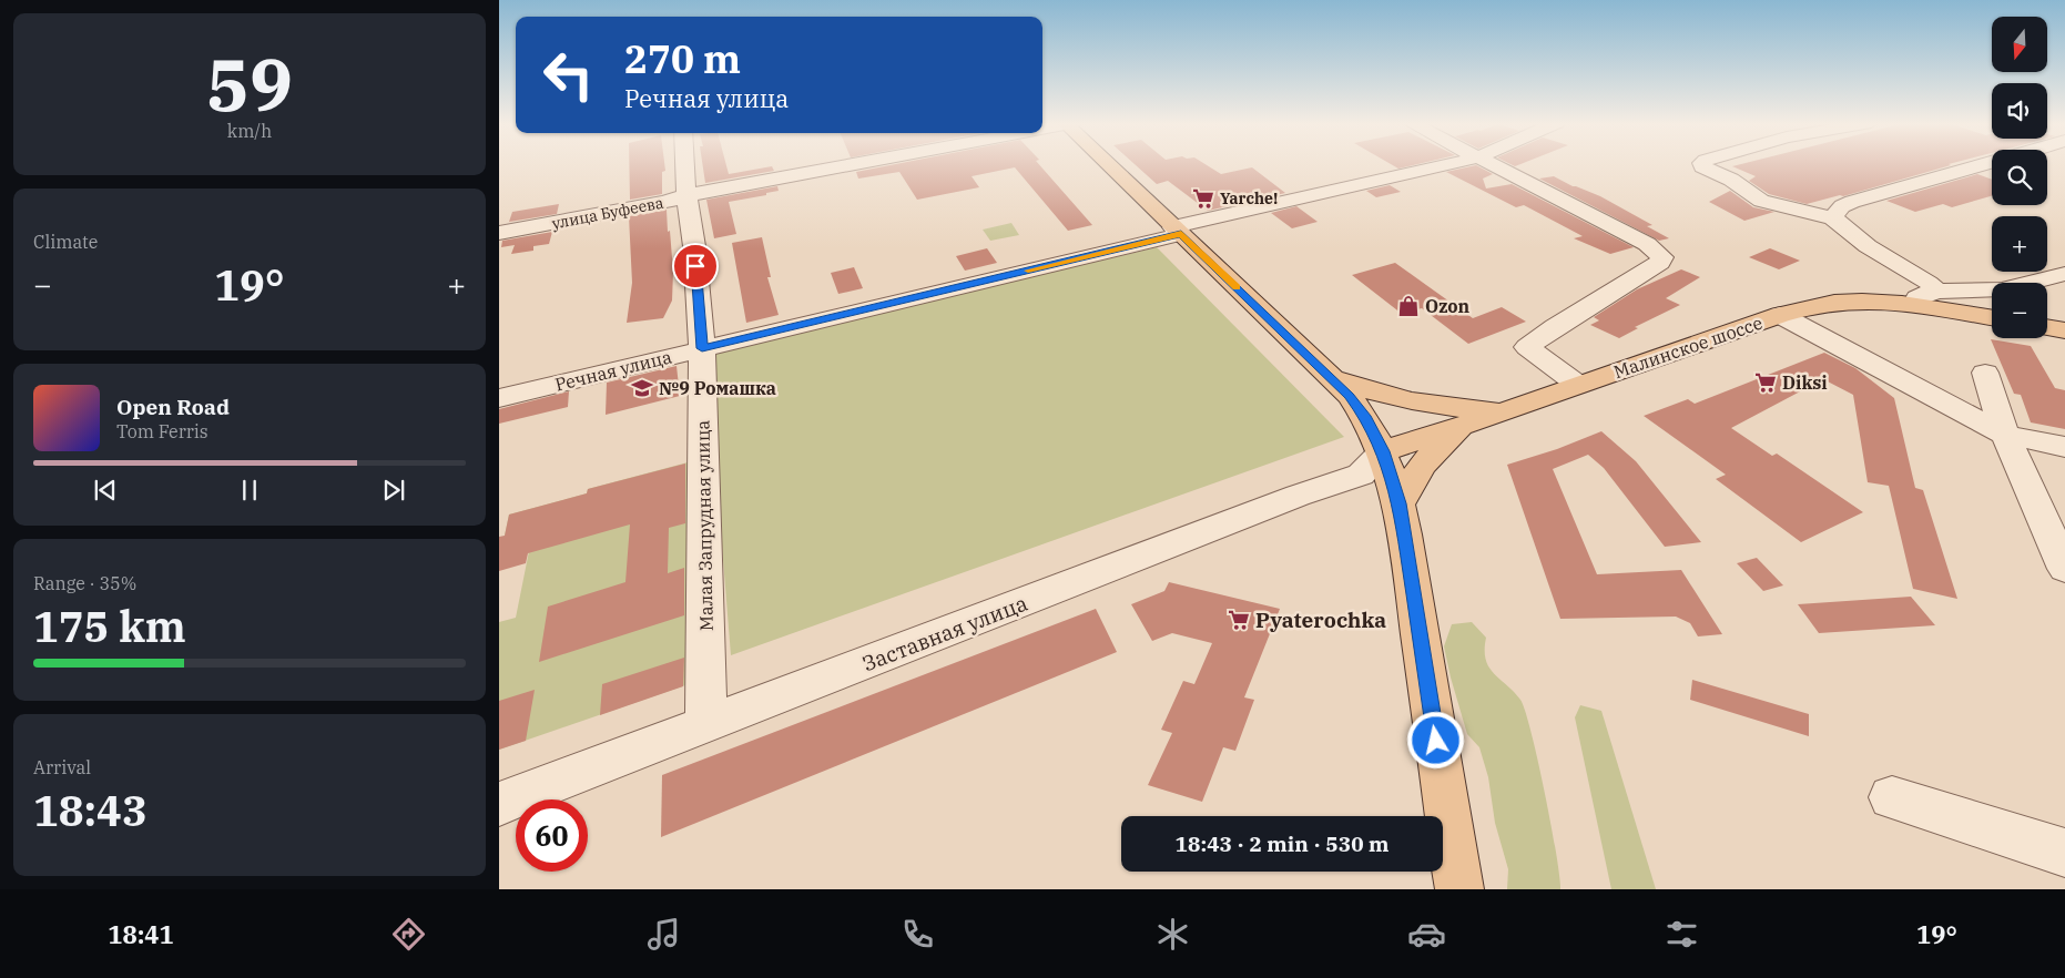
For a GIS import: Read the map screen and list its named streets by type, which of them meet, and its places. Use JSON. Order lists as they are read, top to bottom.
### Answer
{
  "streets": {
    "main road": ["Малинское шоссе"],
    "street": [
      "улица Буфеева",
      "Речная улица",
      "Малая Запрудная улица",
      "Заставная улица"
    ]
  },
  "crossings": [
    ["улица Буфеева", "Малая Запрудная улица"],
    ["Малинское шоссе", "Заставная улица"],
    ["Речная улица", "Малая Запрудная улица"],
    ["Малая Запрудная улица", "Заставная улица"]
  ],
  "places": {
    "supermarket": ["Yarche!", "Diksi", "Pyaterochka"],
    "shop": ["Ozon"],
    "school or university": ["№9 Ромашка"]
  },
  "north": "bottom",
  "page": {
    "tile": [
      ["59", "km/h"],
      "Climate",
      ["Range · 35%", "175 km"],
      ["Arrival", "18:43"]
    ],
    "map_buttons": ["+", "−"],
    "turn": ["270 m", "Речная улица"],
    "heat": ["−", "19°", "+"],
    "song": ["Open Road", "Tom Ferris"],
    "limit": "60",
    "trip": "18:43 · 2 min · 530 m",
    "tabs": ["18:41", "19°"]
  }
}
